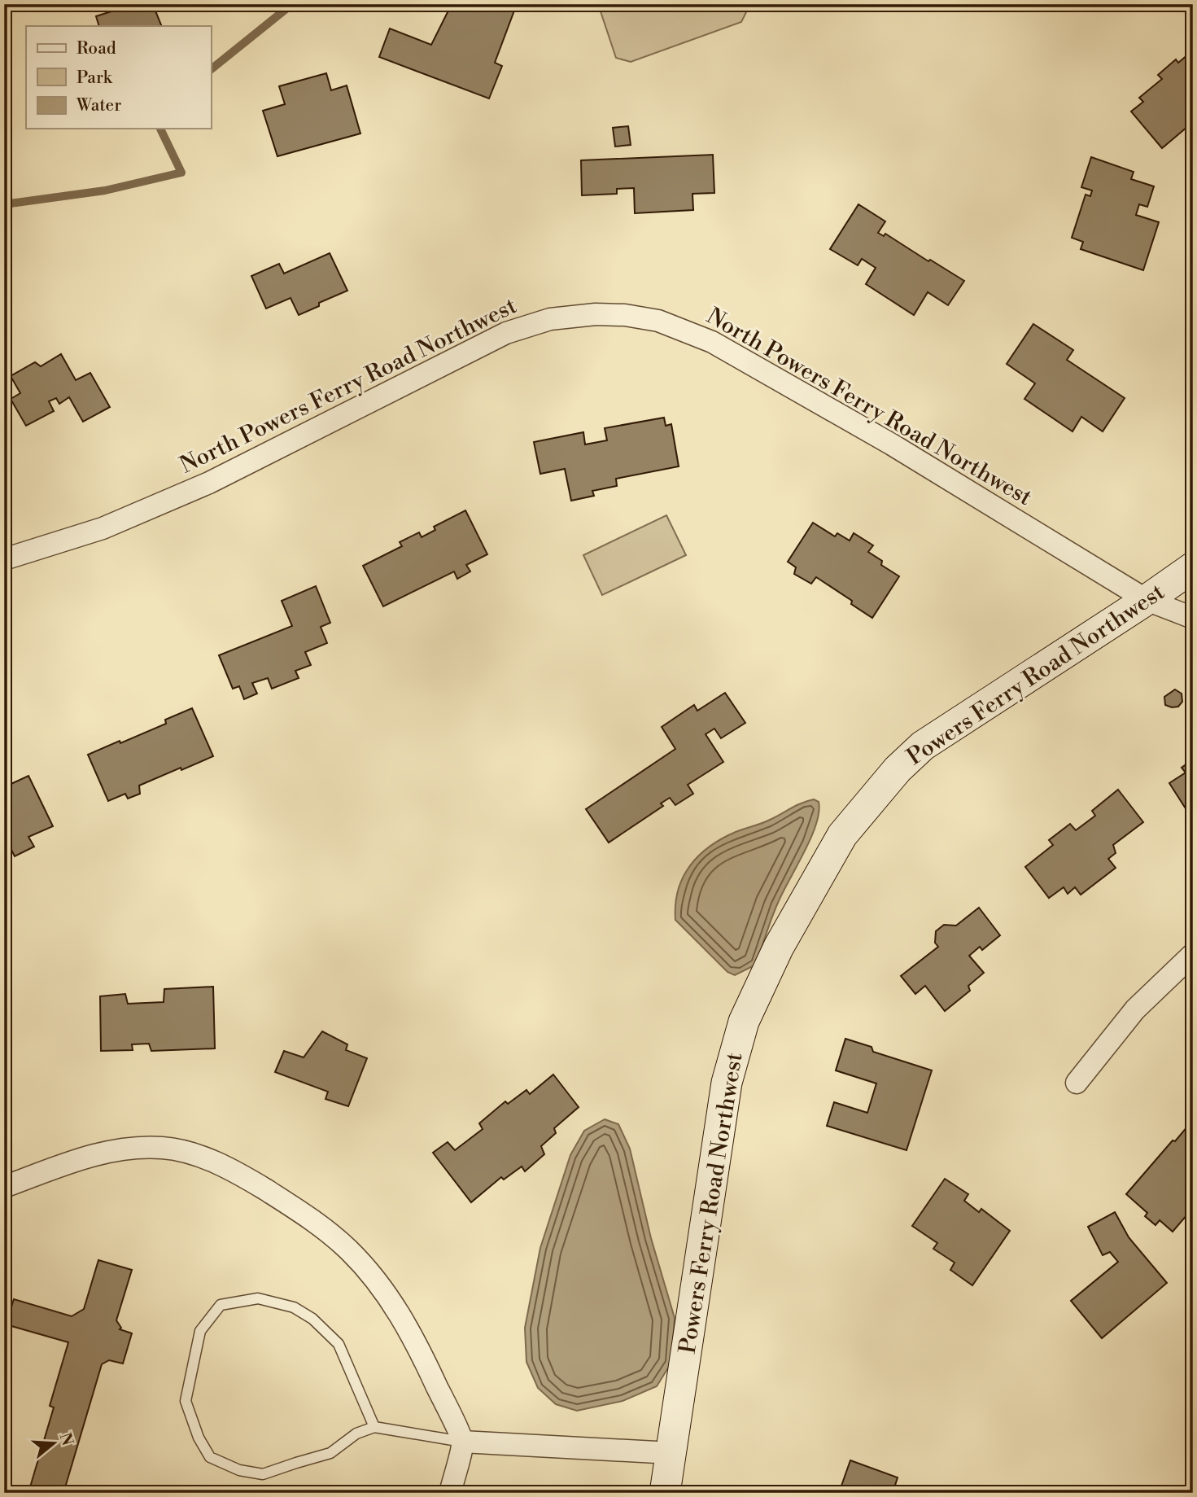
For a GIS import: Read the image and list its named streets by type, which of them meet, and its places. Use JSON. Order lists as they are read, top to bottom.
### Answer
{
  "streets": {
    "street": ["North Powers Ferry Road Northwest", "Powers Ferry Road Northwest"]
  },
  "crossings": [
    ["North Powers Ferry Road Northwest", "Powers Ferry Road Northwest"]
  ],
  "legend": ["Road", "Park", "Water"],
  "north": "right"
}
